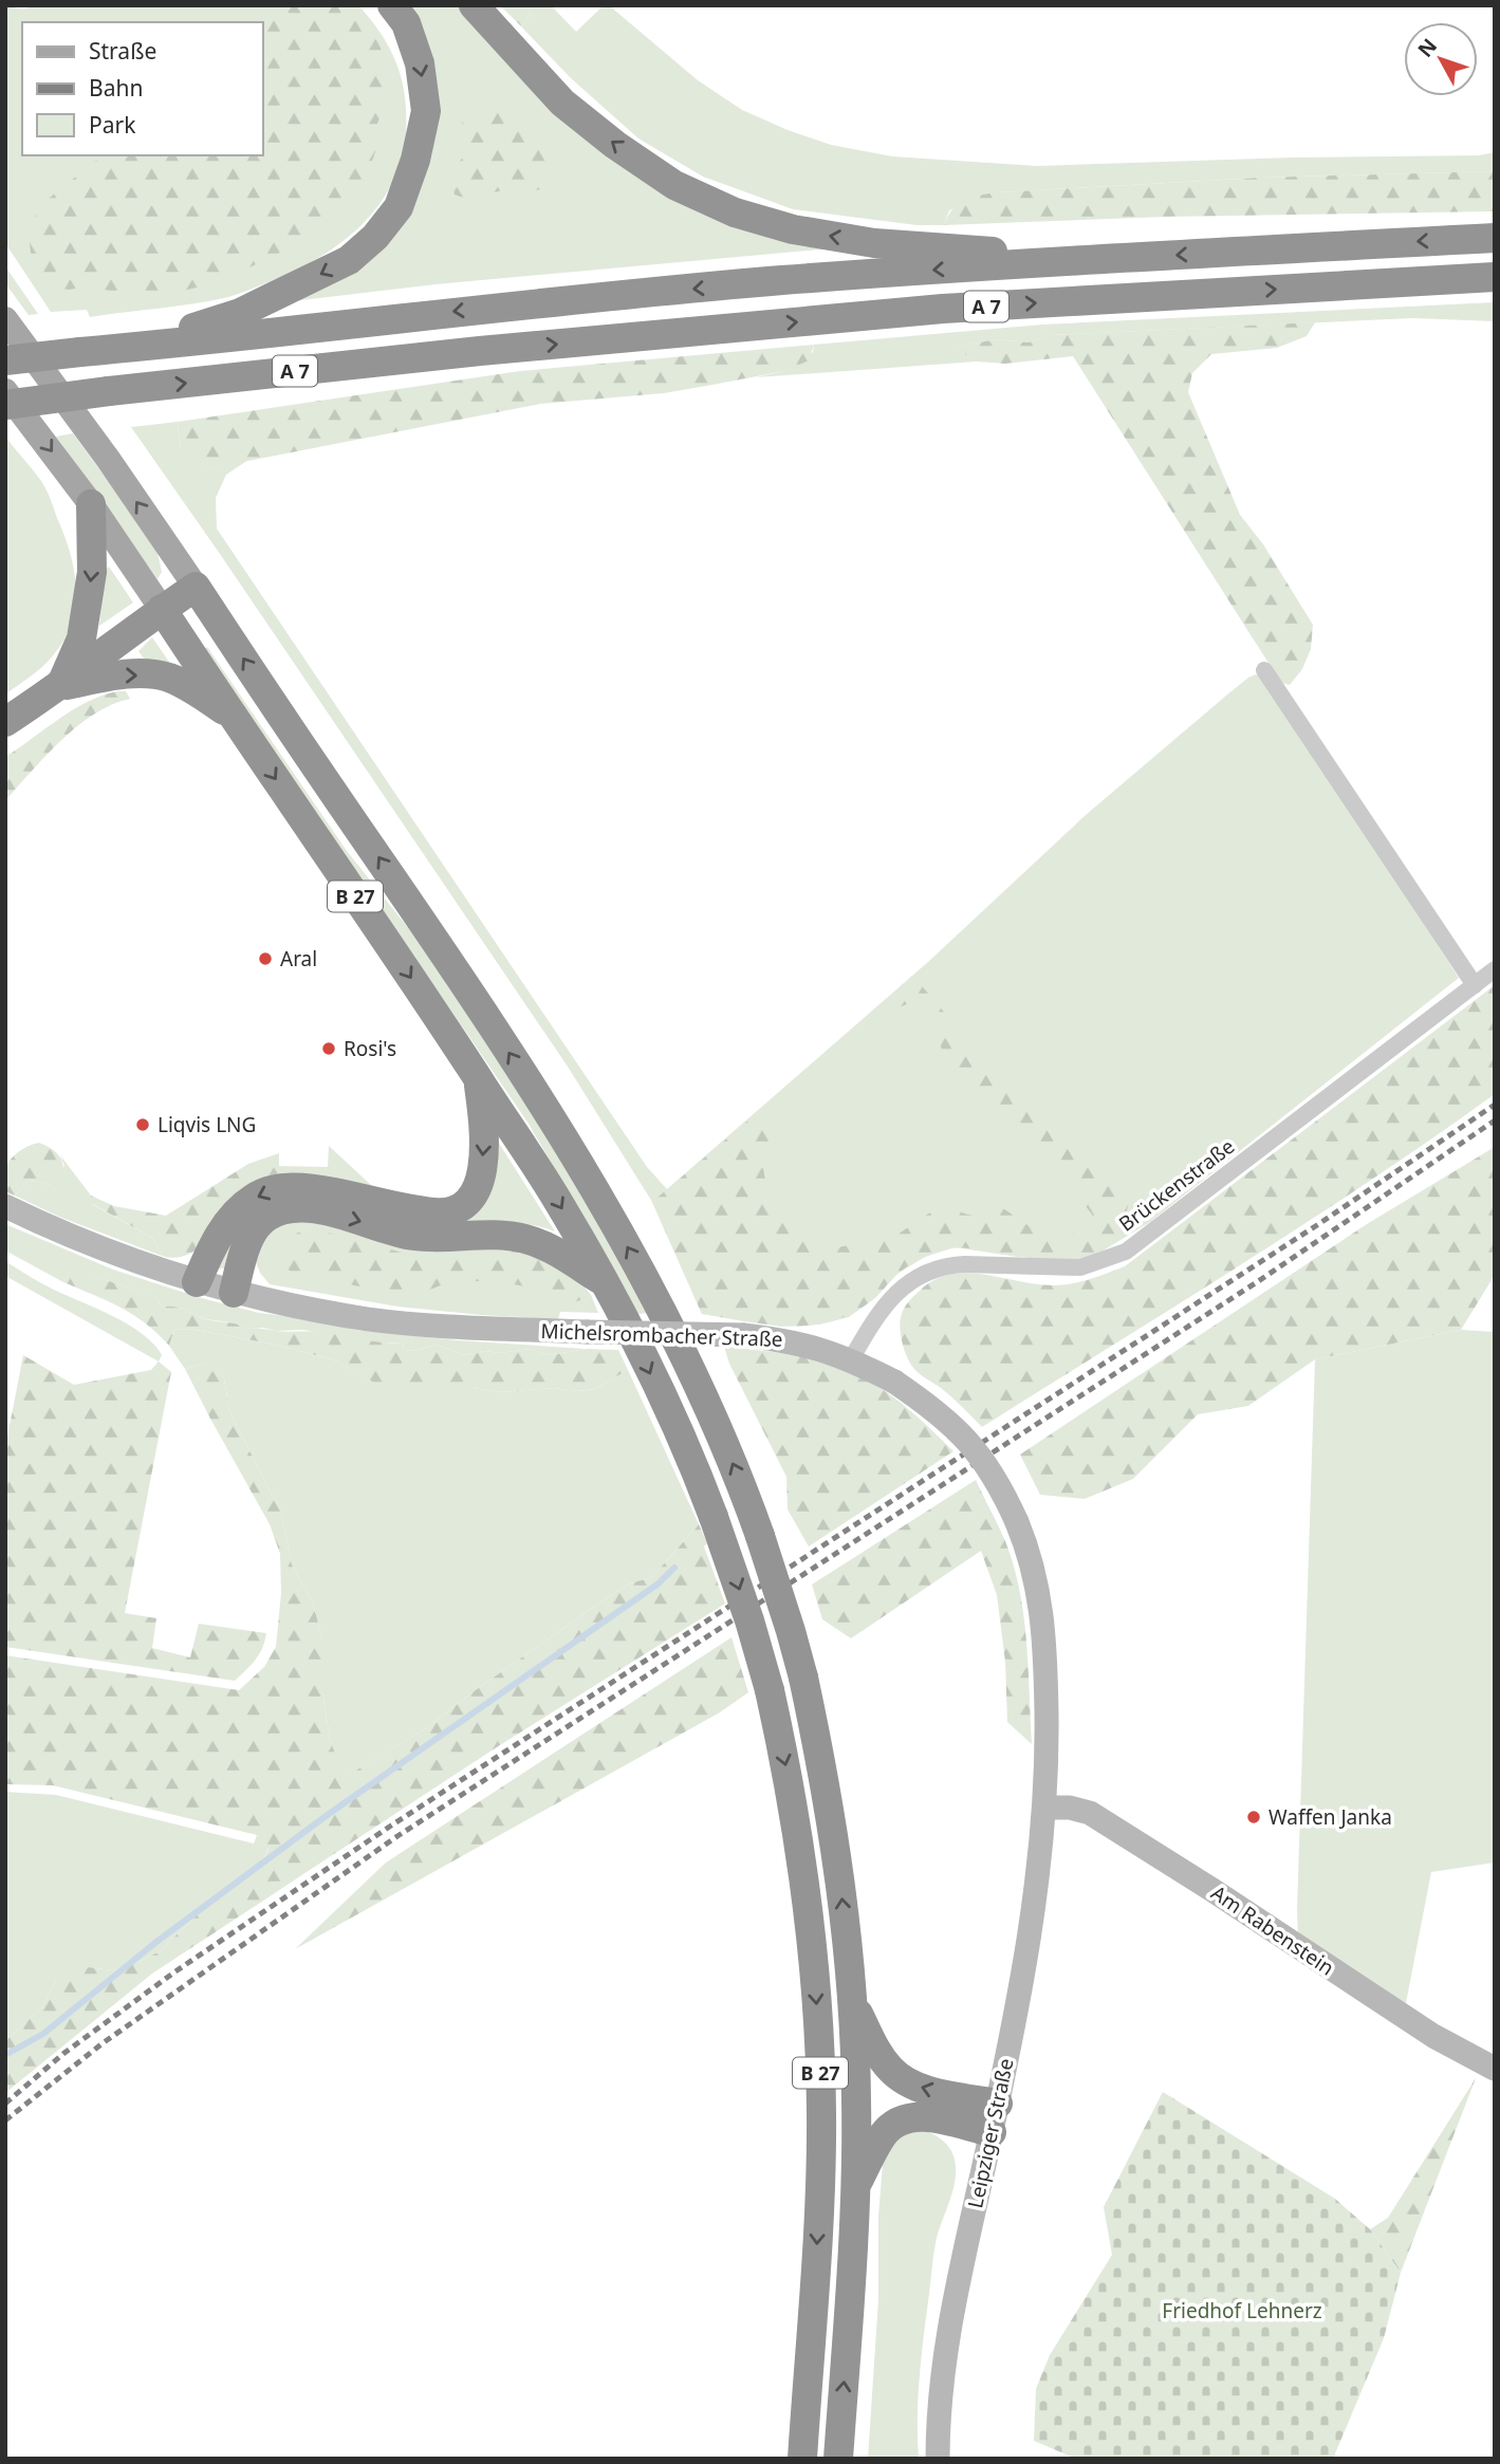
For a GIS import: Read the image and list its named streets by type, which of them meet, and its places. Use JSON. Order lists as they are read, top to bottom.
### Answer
{
  "streets": {
    "highway": ["A 7", "B 27"],
    "main road": ["Michelsrombacher Straße", "Am Rabenstein", "Leipziger Straße"],
    "street": ["Brückenstraße"]
  },
  "crossings": [
    ["Brückenstraße", "Michelsrombacher Straße"],
    ["Michelsrombacher Straße", "Am Rabenstein"],
    ["Michelsrombacher Straße", "Leipziger Straße"],
    ["Am Rabenstein", "Leipziger Straße"]
  ],
  "parks": ["Friedhof Lehnerz"],
  "places": [
    "Aral",
    "Rosi's",
    "Liqvis LNG",
    "Waffen Janka"
  ],
  "legend": ["Straße", "Bahn", "Park"],
  "north": "top left"
}
